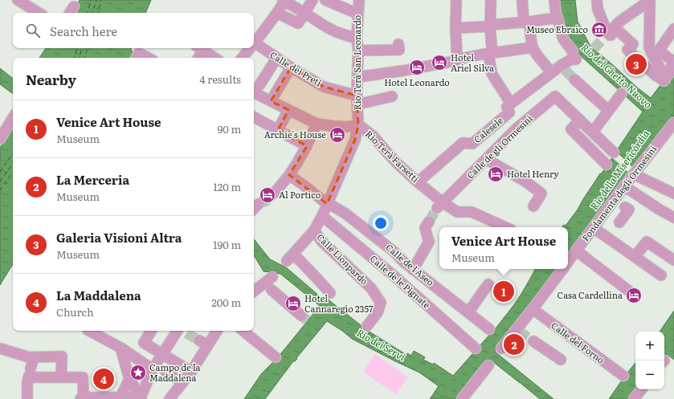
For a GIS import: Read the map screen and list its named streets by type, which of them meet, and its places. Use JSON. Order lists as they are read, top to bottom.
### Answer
{
  "streets": {
    "street": [
      "Rio Terà San Leonardo",
      "Calle dei Preti",
      "Calesele",
      "Calle de gli Ormesini",
      "Rio Terà Farsetti",
      "Fondamenta degli Ormesini",
      "Calle Lionpardo",
      "Calle de l'Aseo",
      "Calle de le Pignate",
      "Calle del Forno"
    ]
  },
  "crossings": [
    ["Rio Terà San Leonardo", "Calle dei Preti"],
    ["Rio Terà San Leonardo", "Rio Terà Farsetti"],
    ["Rio Terà San Leonardo", "Calle Lionpardo"],
    ["Rio Terà San Leonardo", "Calle de l'Aseo"],
    ["Rio Terà San Leonardo", "Calle de le Pignate"],
    ["Calesele", "Rio Terà Farsetti"],
    ["Calle de gli Ormesini", "Rio Terà Farsetti"],
    ["Fondamenta degli Ormesini", "Calle del Forno"]
  ],
  "water": ["Rio del Ghetto Nuovo", "Rio della Misericórdia", "Rio dei Servi"],
  "places": {
    "museum": ["Museo Ebraico"],
    "hotel": [
      "Hotel Ariel Silva",
      "Hotel Leonardo",
      "Archie's House",
      "Hotel Henry",
      "Al Portico",
      "Casa Cardellina",
      "Hotel Cannaregio 2357"
    ],
    "place": ["Campo de la Maddalena"]
  },
  "page": {
    "search": "Search here",
    "pins": [
      "3",
      "1",
      "2",
      "4"
    ],
    "heading": ["Nearby", "4 results"],
    "list": [
      {
        "mark": "1",
        "name": "Venice Art House",
        "note": "Museum",
        "value": "90 m"
      },
      {
        "mark": "2",
        "name": "La Merceria",
        "note": "Museum",
        "value": "120 m"
      },
      {
        "mark": "3",
        "name": "Galeria Visioni Altra",
        "note": "Museum",
        "value": "190 m"
      },
      {
        "mark": "4",
        "name": "La Maddalena",
        "note": "Church",
        "value": "200 m"
      }
    ],
    "popup": ["Venice Art House", "Museum"],
    "map_buttons": ["+", "−"]
  }
}
